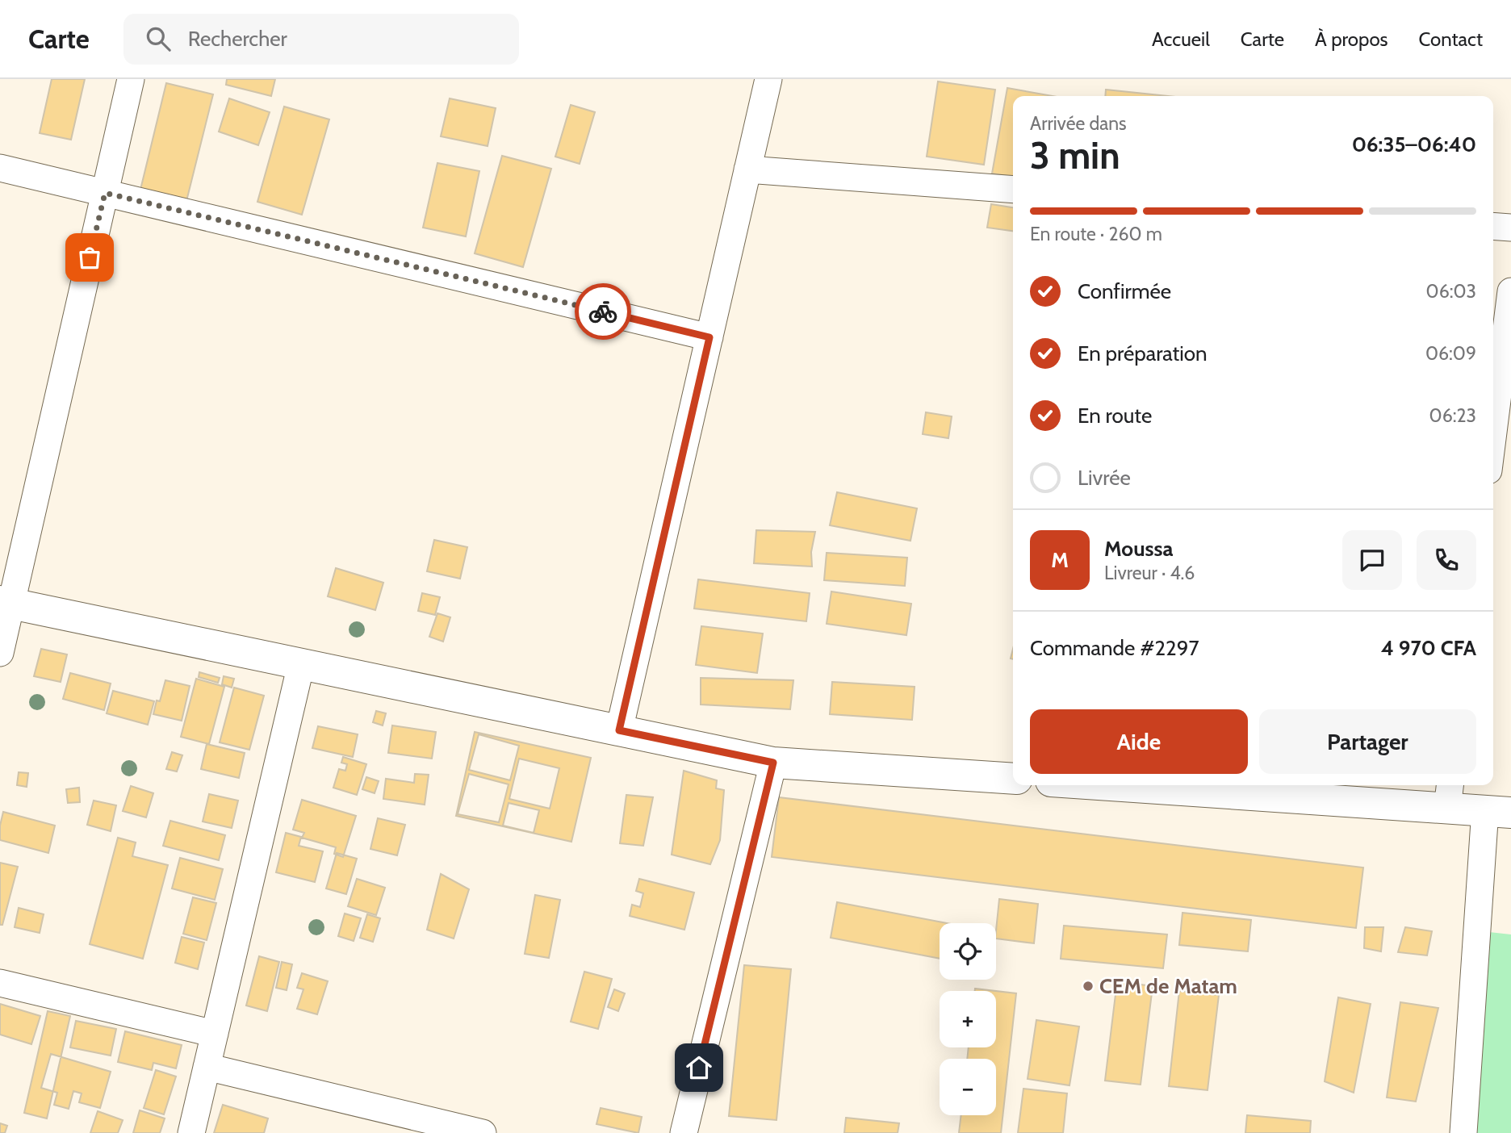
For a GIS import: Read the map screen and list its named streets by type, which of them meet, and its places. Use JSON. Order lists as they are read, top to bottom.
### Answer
{
  "places": ["CEM de Matam"],
  "page": {
    "header": "Carte",
    "search": "Rechercher",
    "nav": [
      "Accueil",
      "Carte",
      "À propos",
      "Contact"
    ],
    "heading": ["3 min", "Arrivée dans", "06:35–06:40"],
    "panel": [
      "Moussa",
      "Livreur · 4.6",
      "Commande #2297",
      "4 970 CFA"
    ],
    "bar": "En route · 260 m",
    "list": [
      ["Confirmée", "06:03"],
      ["En préparation", "06:09"],
      ["En route", "06:23"],
      "Livrée"
    ],
    "round": "M",
    "buttons": ["Aide", "Partager"],
    "map_buttons": ["+", "−"]
  }
}
